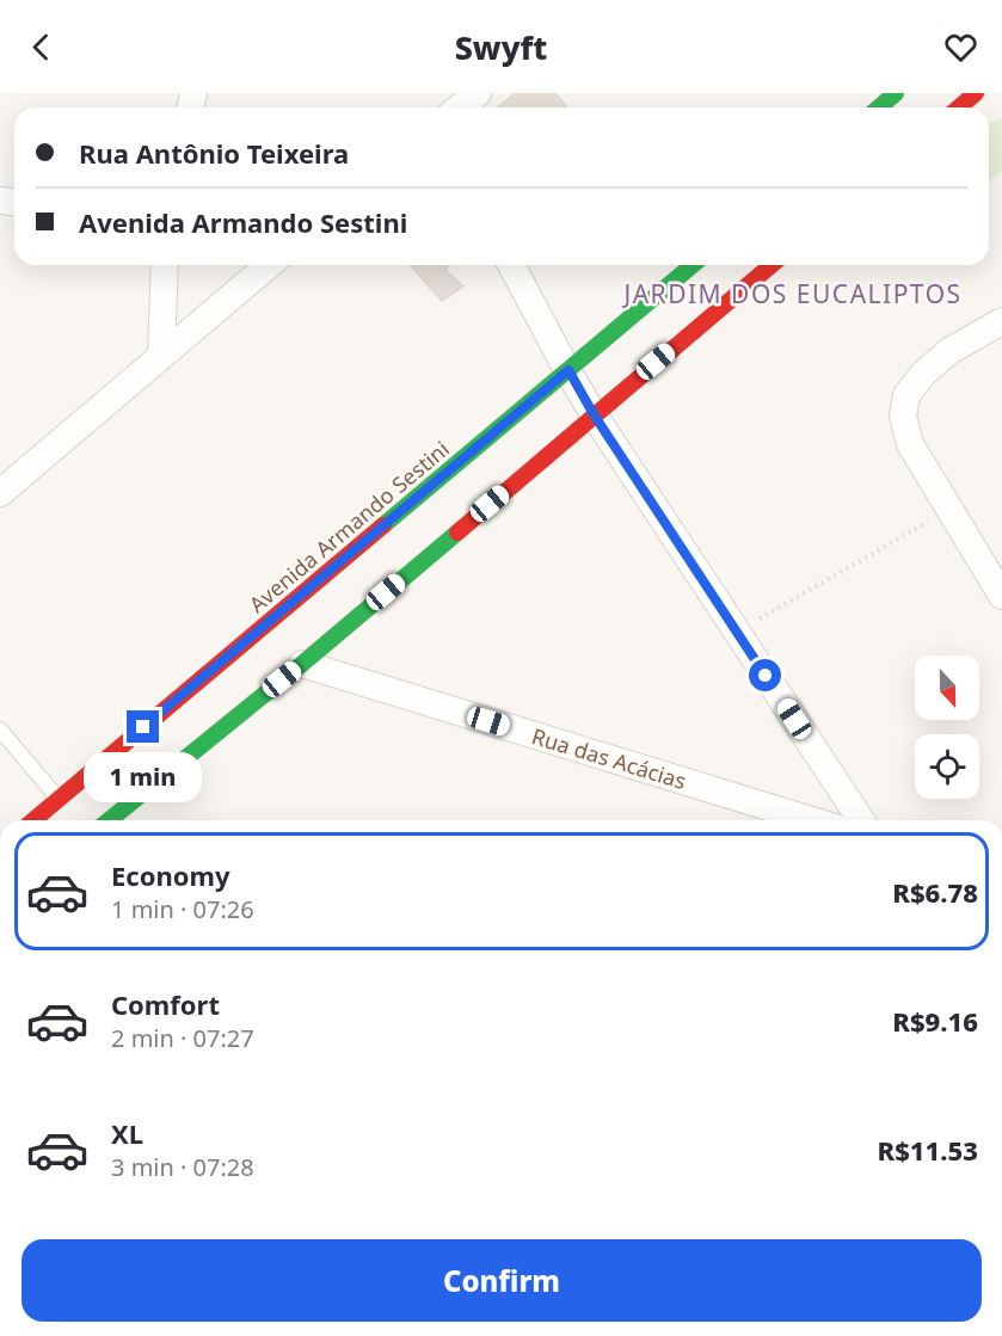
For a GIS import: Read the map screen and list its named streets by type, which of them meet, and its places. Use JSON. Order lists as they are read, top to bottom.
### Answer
{
  "streets": {
    "street": ["Avenida Armando Sestini", "Rua das Acácias"]
  },
  "districts": ["JARDIM DOS EUCALIPTOS"],
  "north": "bottom",
  "page": {
    "header": "Swyft",
    "banner": ["Rua Antônio Teixeira", "Avenida Armando Sestini"],
    "bubble": "1 min",
    "list": [
      {
        "name": "Economy",
        "note": "1 min · 07:26",
        "value": "R$6.78"
      },
      {
        "name": "Comfort",
        "note": "2 min · 07:27",
        "value": "R$9.16"
      },
      {
        "name": "XL",
        "note": "3 min · 07:28",
        "value": "R$11.53"
      }
    ],
    "buttons": "Confirm"
  }
}
